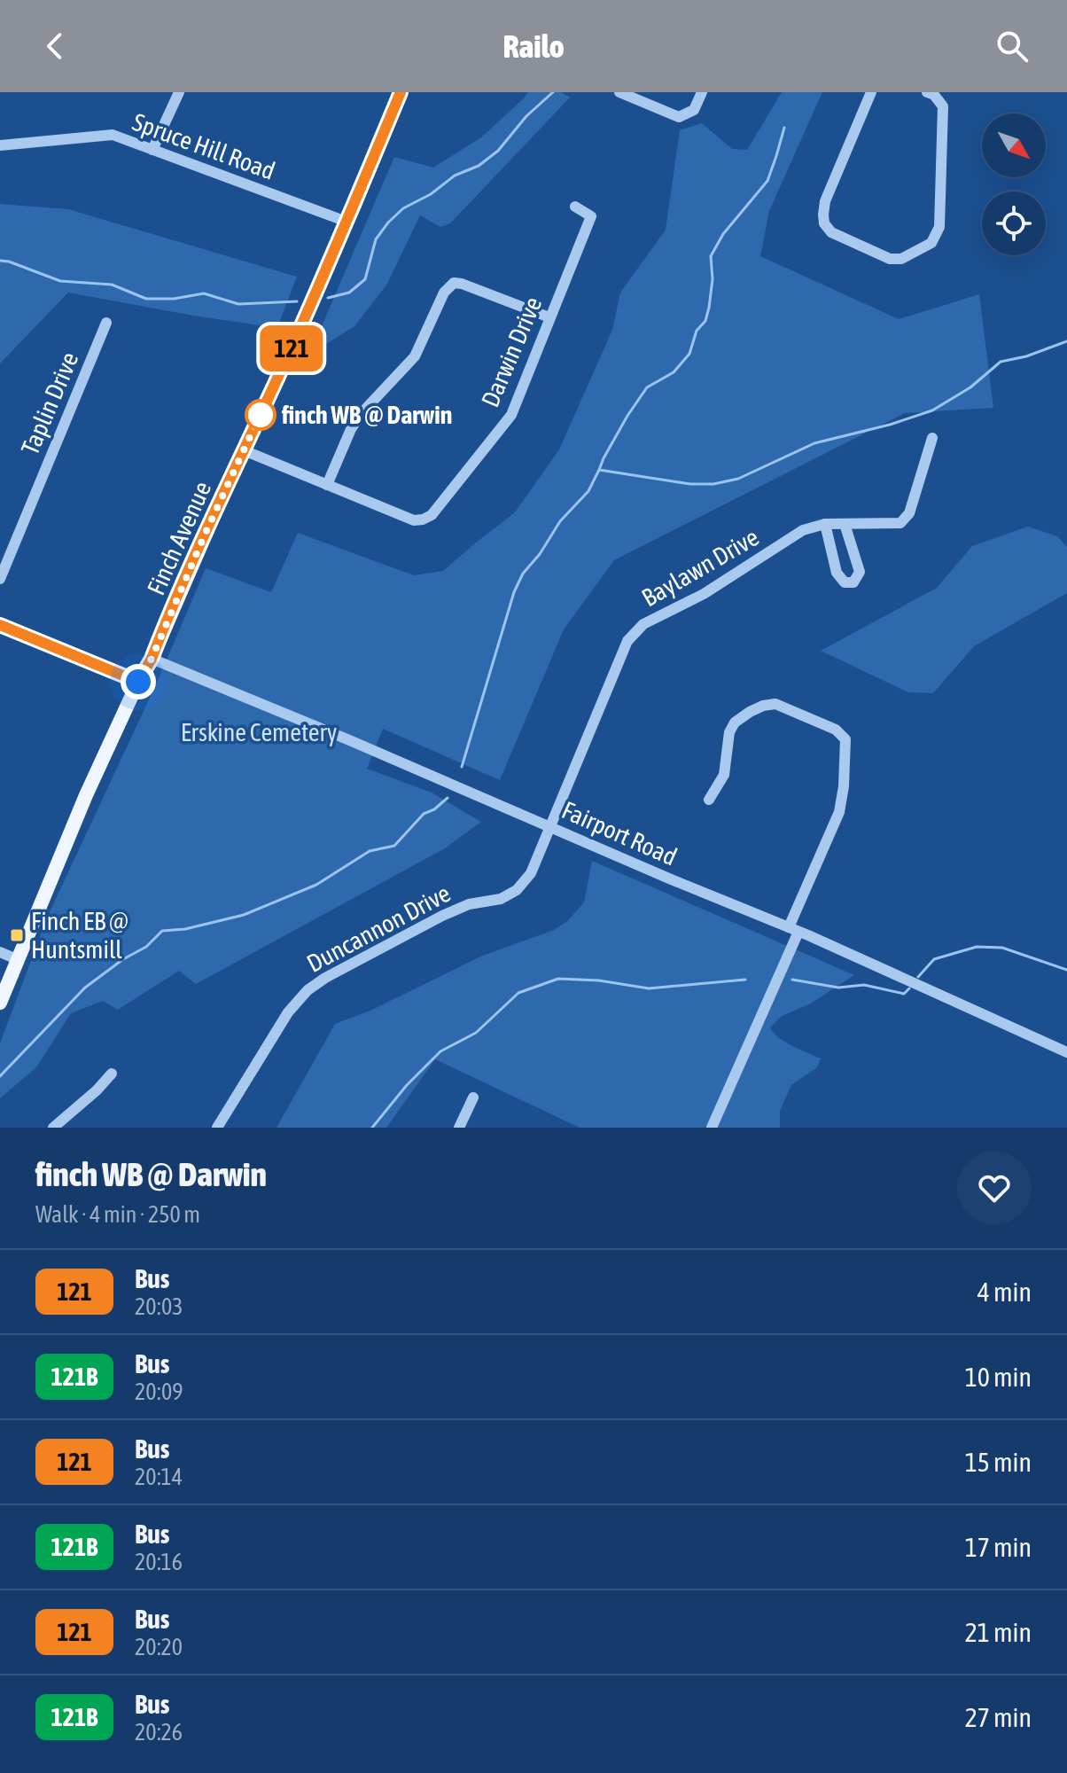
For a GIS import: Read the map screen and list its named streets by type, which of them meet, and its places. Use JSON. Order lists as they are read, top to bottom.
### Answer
{
  "streets": {
    "main road": ["Finch Avenue"],
    "street": [
      "Spruce Hill Road",
      "Darwin Drive",
      "Taplin Drive",
      "Baylawn Drive",
      "Fairport Road",
      "Duncannon Drive"
    ]
  },
  "crossings": [
    ["Spruce Hill Road", "Finch Avenue"],
    ["Darwin Drive", "Finch Avenue"],
    ["Finch Avenue", "Fairport Road"],
    ["Baylawn Drive", "Fairport Road"],
    ["Baylawn Drive", "Duncannon Drive"],
    ["Fairport Road", "Duncannon Drive"]
  ],
  "parks": ["Erskine Cemetery"],
  "places": {
    "other": ["finch WB @ Darwin"],
    "transit": ["Finch EB @ Huntsmill"]
  },
  "lines": ["bus line 121"],
  "north": "bottom right",
  "page": {
    "header": "Railo",
    "on_map": "121",
    "heading": ["finch WB @ Darwin", "Walk · 4 min · 250 m"],
    "list": [
      {
        "mark": "121",
        "name": "Bus",
        "note": "20:03",
        "value": "4 min"
      },
      {
        "mark": "121B",
        "name": "Bus",
        "note": "20:09",
        "value": "10 min"
      },
      {
        "mark": "121",
        "name": "Bus",
        "note": "20:14",
        "value": "15 min"
      },
      {
        "mark": "121B",
        "name": "Bus",
        "note": "20:16",
        "value": "17 min"
      },
      {
        "mark": "121",
        "name": "Bus",
        "note": "20:20",
        "value": "21 min"
      },
      {
        "mark": "121B",
        "name": "Bus",
        "note": "20:26",
        "value": "27 min"
      }
    ]
  }
}
